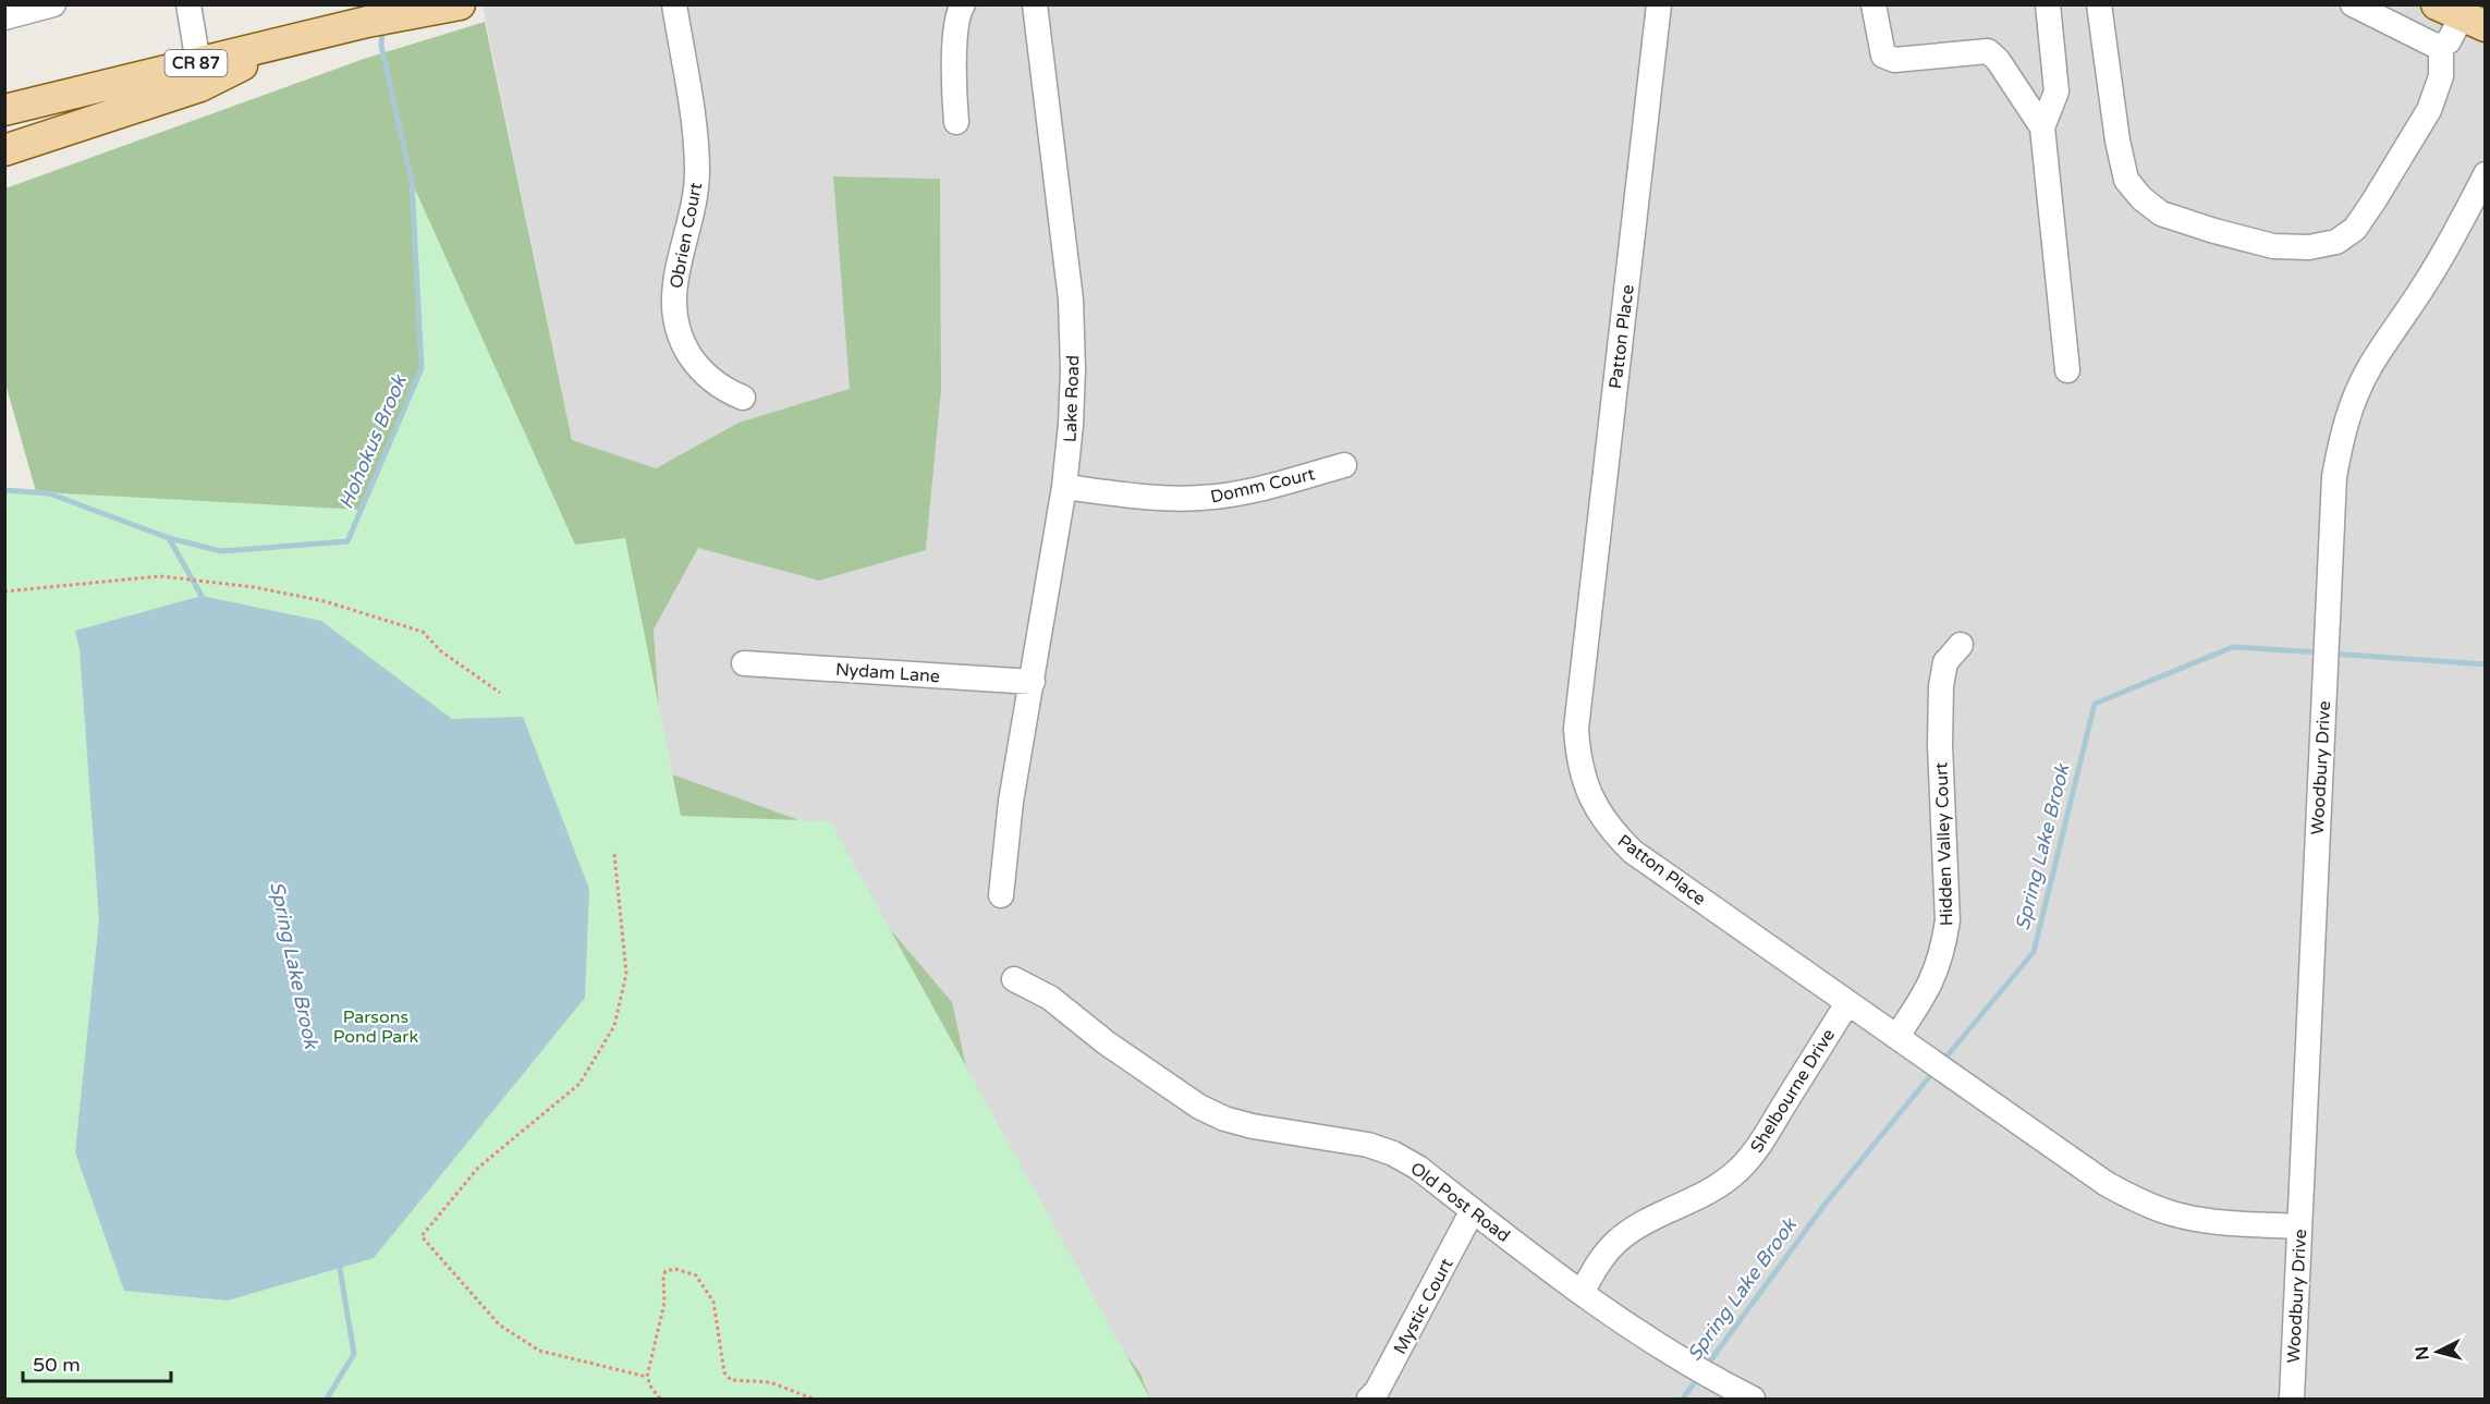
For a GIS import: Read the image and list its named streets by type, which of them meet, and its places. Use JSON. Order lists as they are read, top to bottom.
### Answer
{
  "streets": {
    "main road": ["CR 87"],
    "street": [
      "Obrien Court",
      "Patton Place",
      "Lake Road",
      "Domm Court",
      "Nydam Lane",
      "Woodbury Drive",
      "Hidden Valley Court",
      "Shelbourne Drive",
      "Old Post Road",
      "Mystic Court"
    ]
  },
  "crossings": [
    ["Patton Place", "Woodbury Drive"],
    ["Patton Place", "Hidden Valley Court"],
    ["Patton Place", "Shelbourne Drive"],
    ["Lake Road", "Domm Court"],
    ["Lake Road", "Nydam Lane"],
    ["Shelbourne Drive", "Old Post Road"],
    ["Old Post Road", "Mystic Court"]
  ],
  "water": ["Hohokus Brook", "Spring Lake Brook"],
  "parks": ["Parsons Pond Park"],
  "scale_bar": "50 m",
  "north": "left"
}
